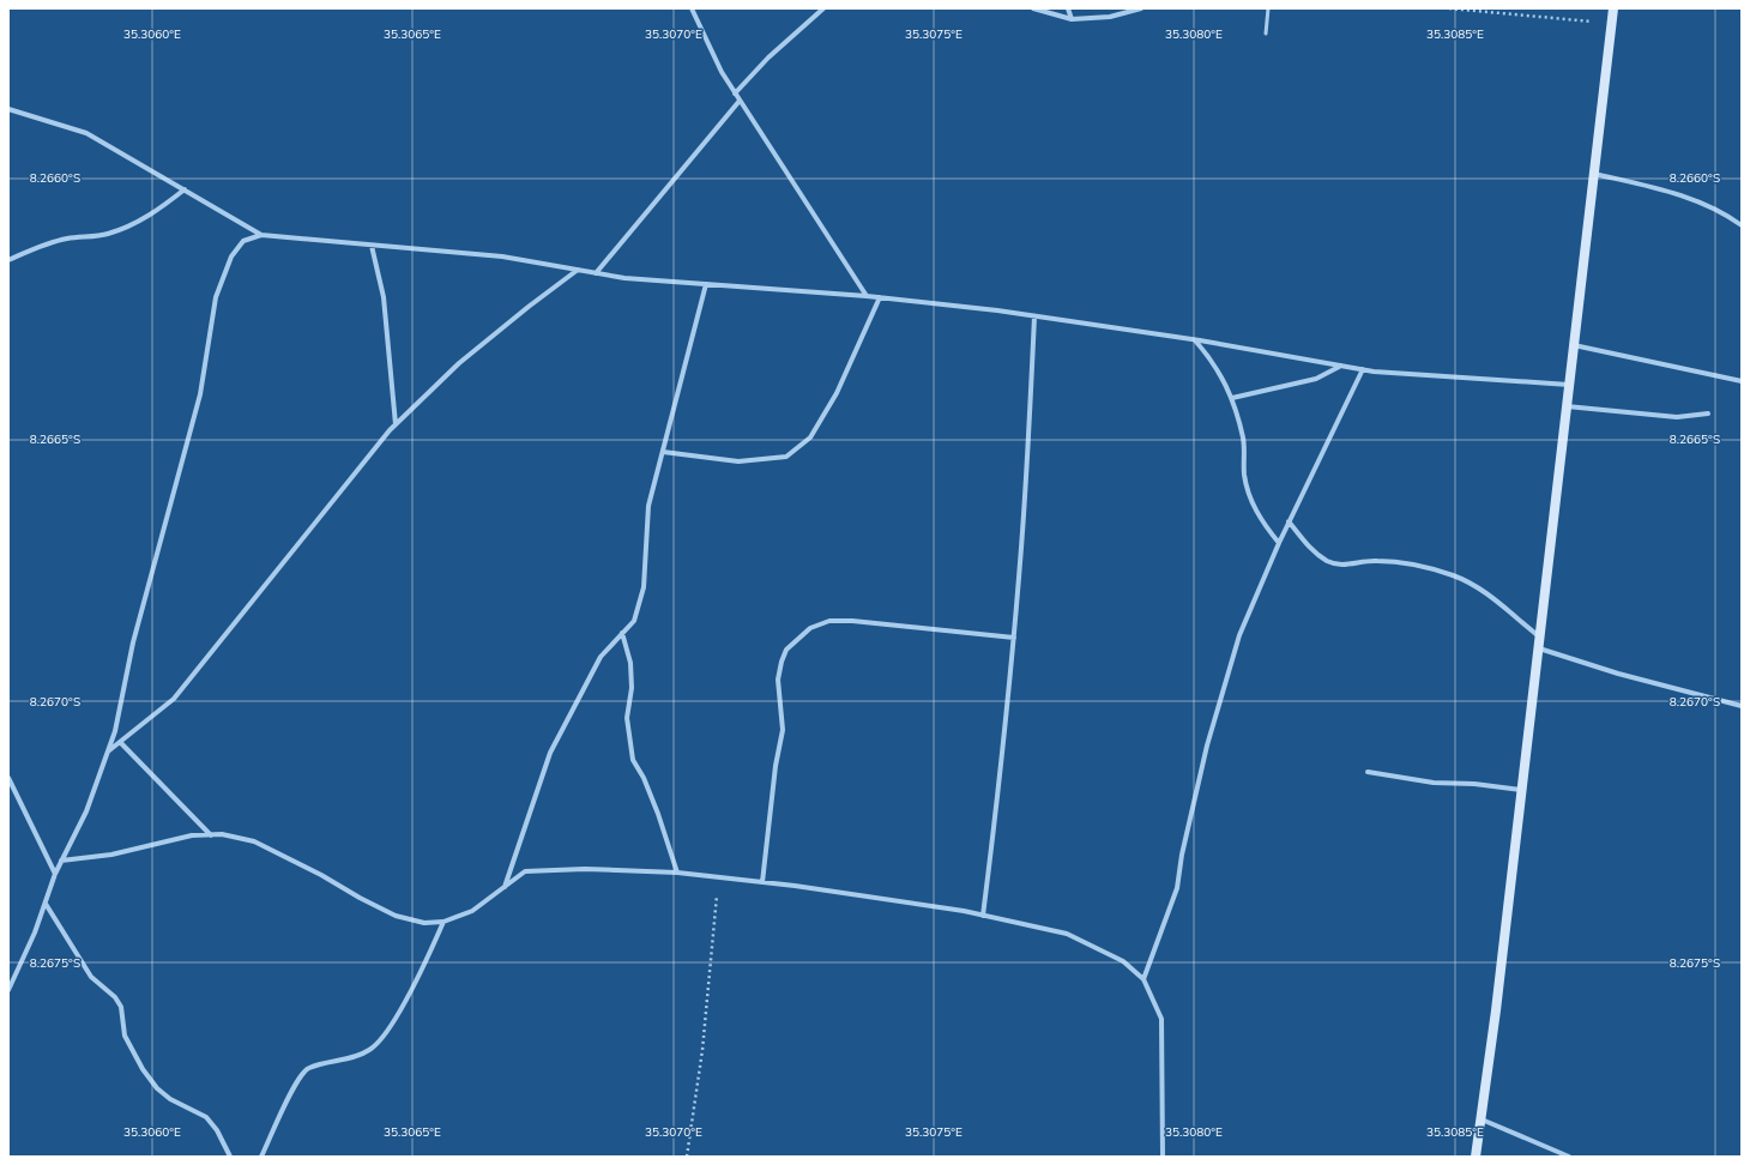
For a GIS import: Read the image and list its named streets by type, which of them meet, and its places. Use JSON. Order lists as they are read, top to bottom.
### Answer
{
  "coordinates": [
    "35.3060°E",
    "35.3065°E",
    "35.3070°E",
    "35.3075°E",
    "35.3080°E",
    "35.3085°E",
    "8.2660°S",
    "8.2665°S",
    "8.2670°S",
    "8.2675°S"
  ]
}
